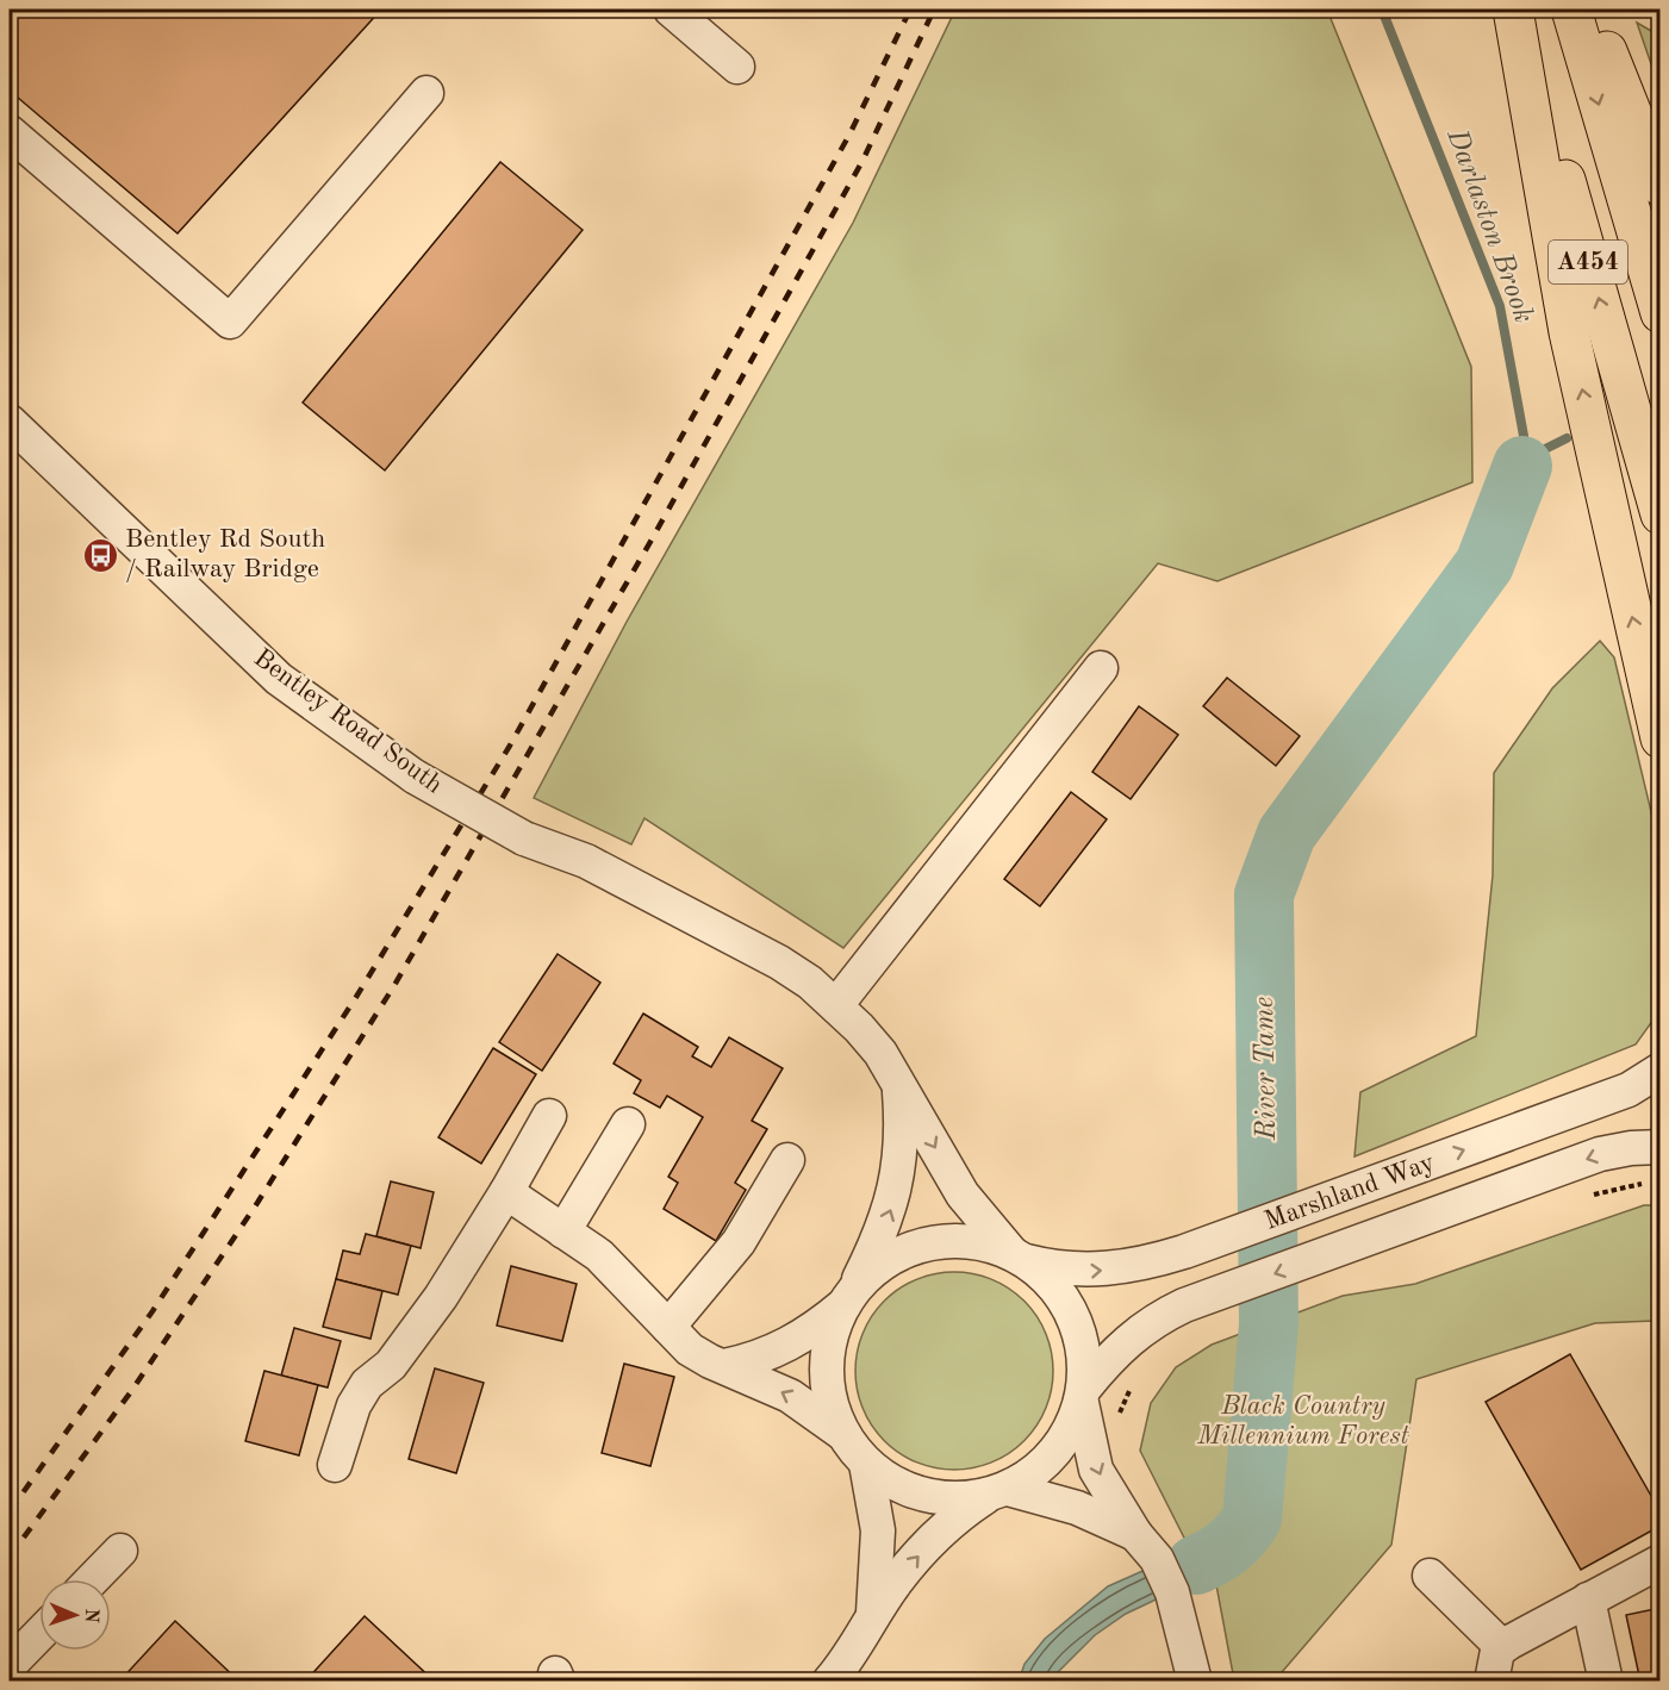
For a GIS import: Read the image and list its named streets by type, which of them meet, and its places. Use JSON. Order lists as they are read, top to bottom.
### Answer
{
  "streets": {
    "highway": ["A454"],
    "street": ["Bentley Road South", "Marshland Way"]
  },
  "crossings": [
    ["Bentley Road South", "Marshland Way"]
  ],
  "water": ["Darlaston Brook", "River Tame"],
  "parks": ["Black Country Millennium Forest"],
  "places": {
    "bus stop": ["Bentley Rd South / Railway Bridge"]
  },
  "north": "right"
}
